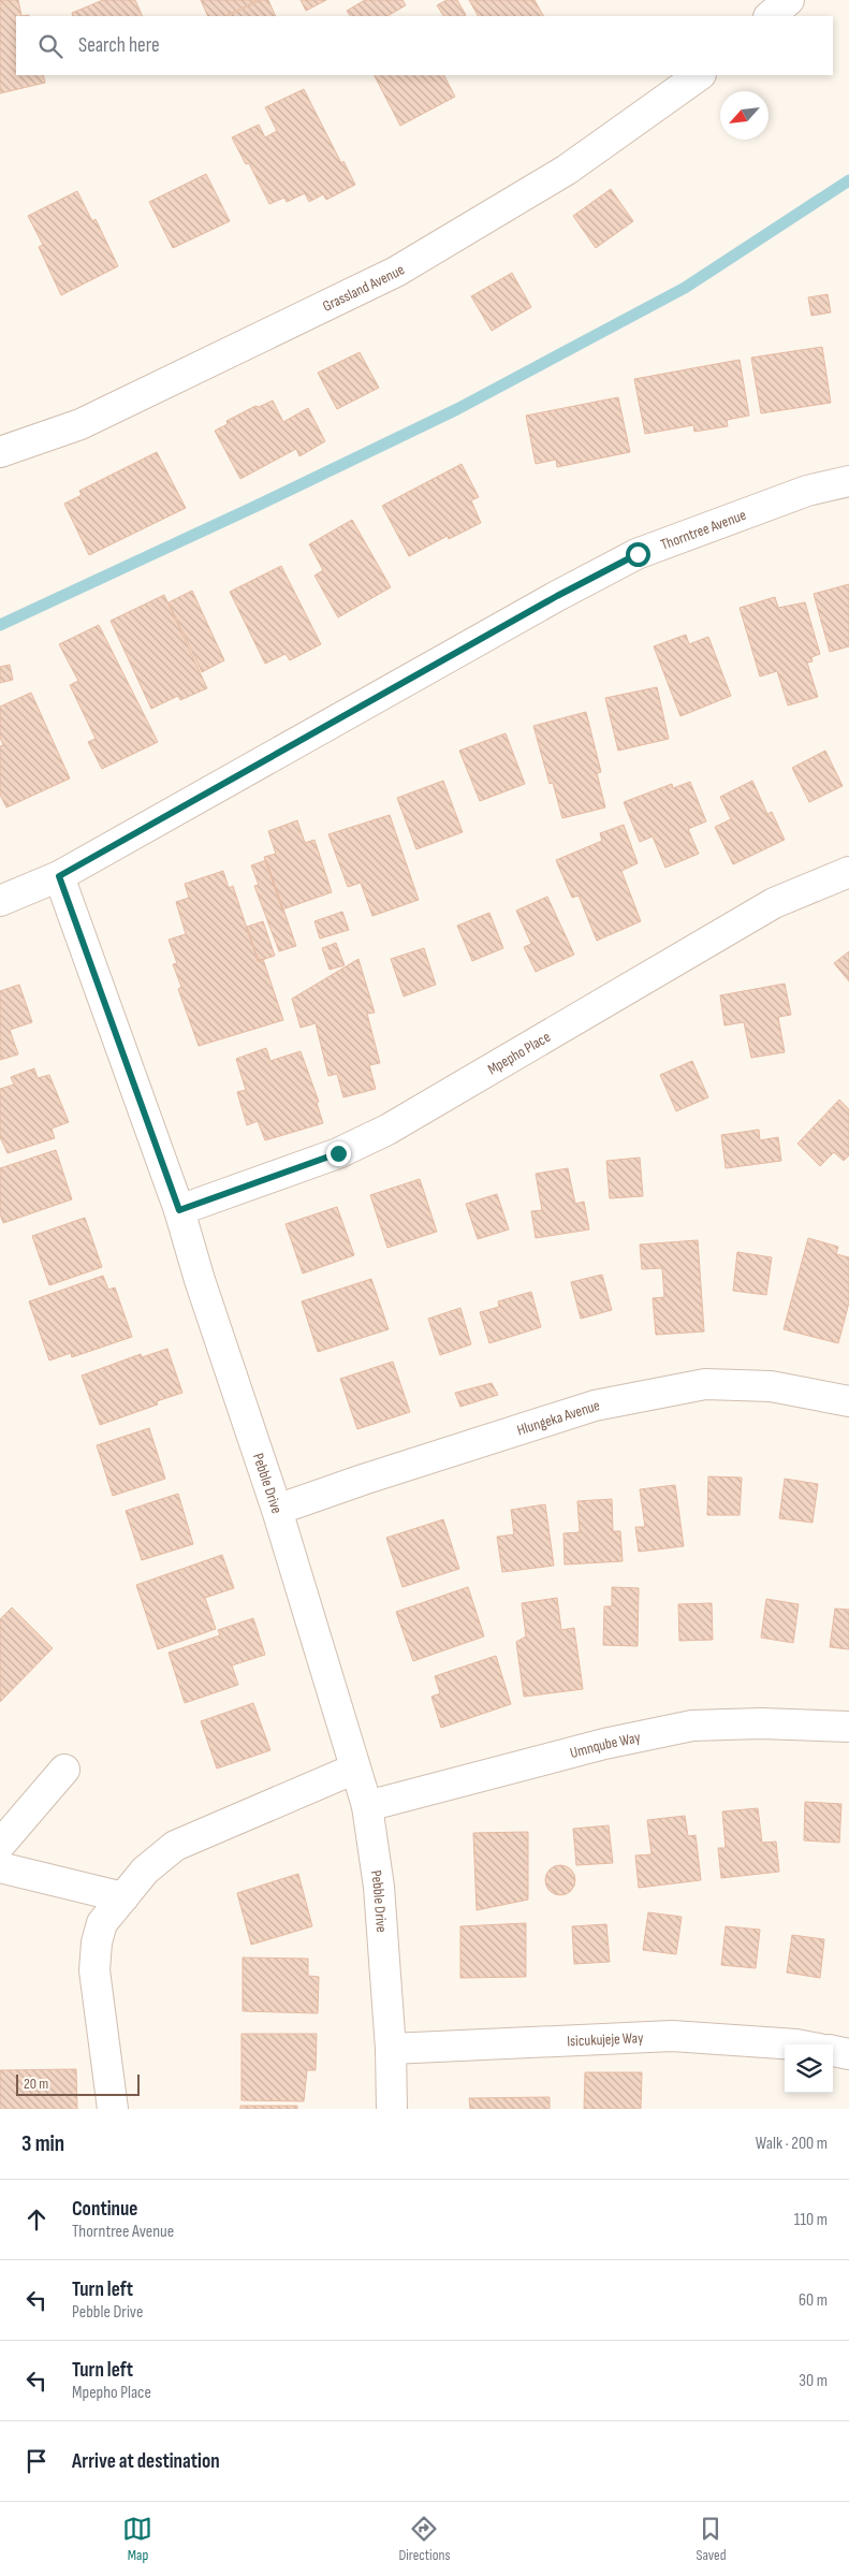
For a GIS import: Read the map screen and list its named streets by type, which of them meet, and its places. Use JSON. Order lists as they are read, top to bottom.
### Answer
{
  "streets": {
    "street": [
      "Grassland Avenue",
      "Thorntree Avenue",
      "Mpepho Place",
      "Hlungeka Avenue",
      "Pebble Drive",
      "Umnqube Way",
      "Isicukujeje Way"
    ]
  },
  "crossings": [
    ["Thorntree Avenue", "Pebble Drive"],
    ["Mpepho Place", "Pebble Drive"],
    ["Hlungeka Avenue", "Pebble Drive"],
    ["Pebble Drive", "Umnqube Way"],
    ["Pebble Drive", "Isicukujeje Way"]
  ],
  "scale_bar": "20 m",
  "north": "bottom left",
  "page": {
    "search": "Search here",
    "scale": "20 m",
    "heading": ["3 min", "Walk · 200 m"],
    "list": [
      ["Continue", "Thorntree Avenue", "110 m"],
      ["Turn left", "Pebble Drive", "60 m"],
      ["Turn left", "Mpepho Place", "30 m"],
      "Arrive at destination"
    ],
    "nav": ["Map", "Directions", "Saved"]
  }
}
